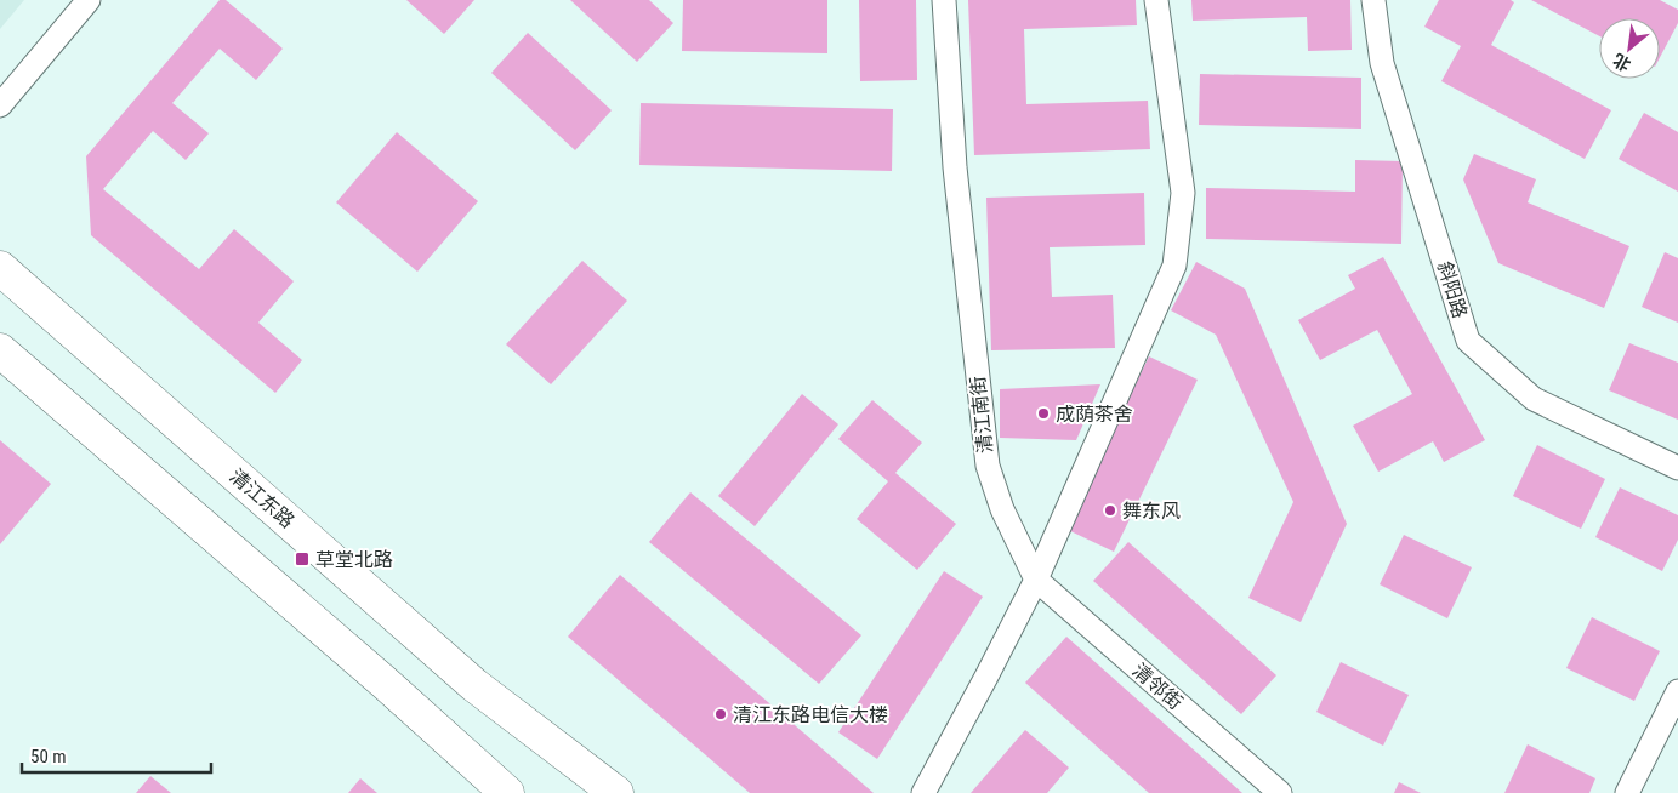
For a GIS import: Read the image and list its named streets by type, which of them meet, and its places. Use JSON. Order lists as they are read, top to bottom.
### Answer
{
  "streets": {
    "main road": ["清江东路"],
    "street": ["斜阳路", "清江南街", "清邻街"]
  },
  "crossings": [
    ["清江南街", "清邻街"]
  ],
  "places": {
    "other": ["成荫茶舍", "舞东风", "清江东路电信大楼"],
    "transit": ["草堂北路"]
  },
  "scale_bar": "50 m",
  "north": "bottom left"
}
